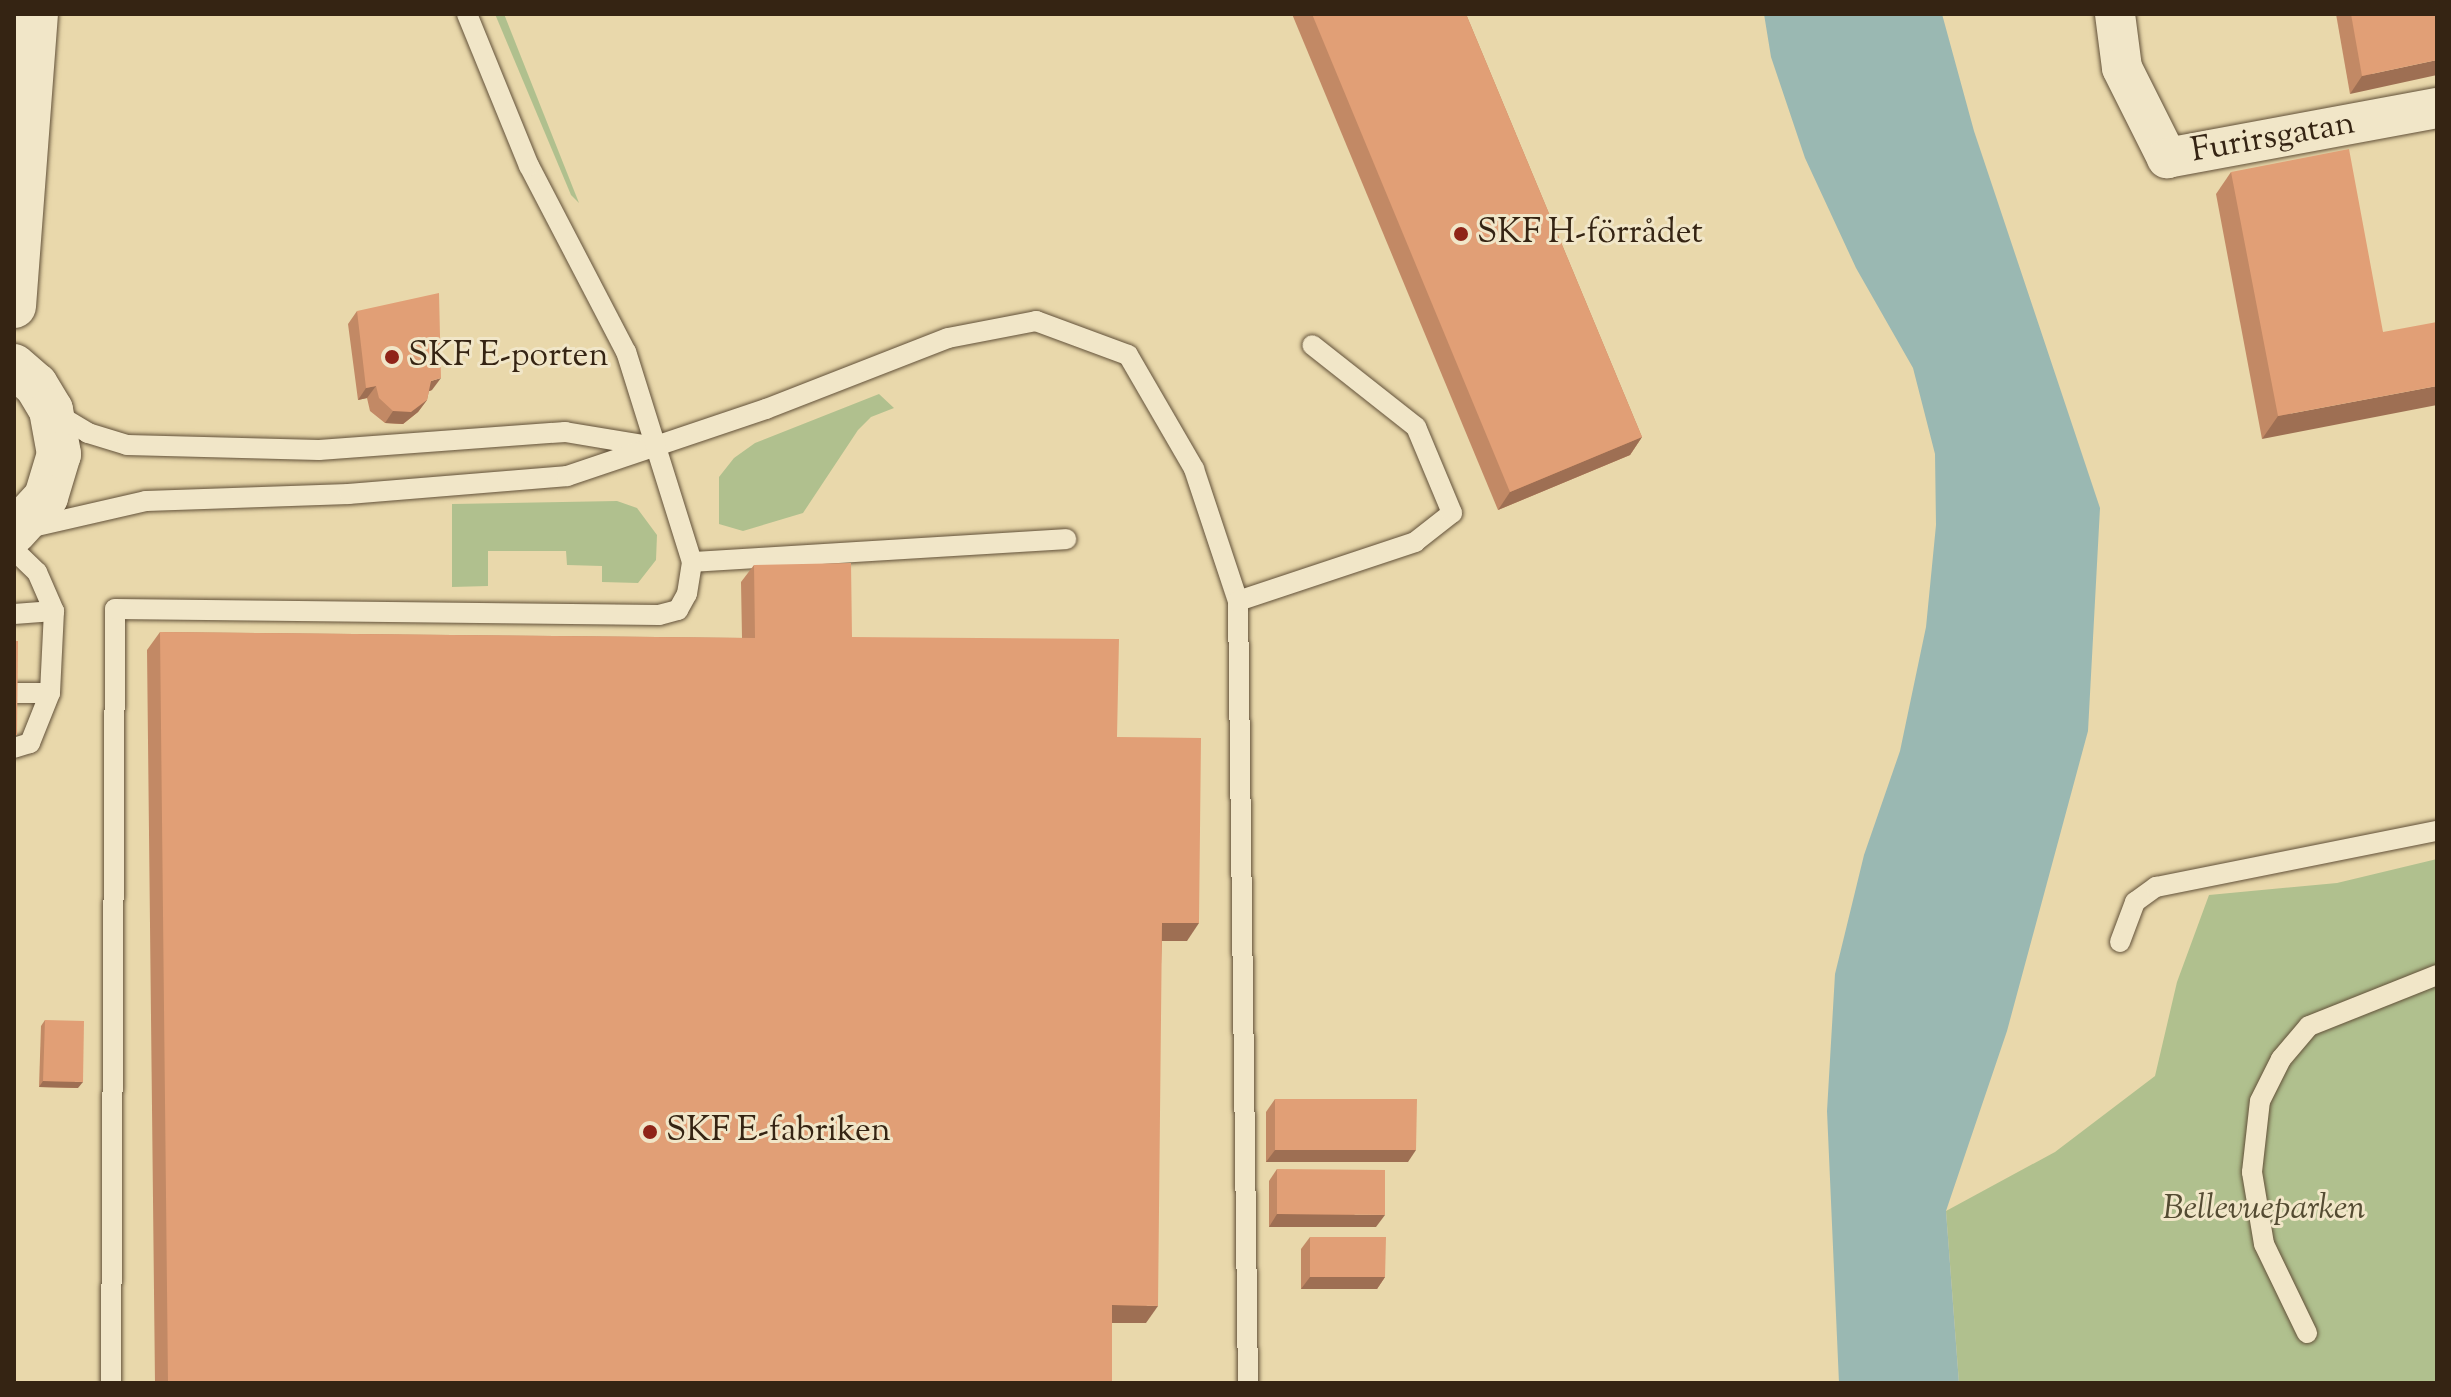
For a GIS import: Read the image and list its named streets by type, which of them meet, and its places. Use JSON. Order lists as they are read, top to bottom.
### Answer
{
  "streets": {
    "street": ["Furirsgatan"]
  },
  "parks": ["Bellevueparken"],
  "places": ["SKF H-förrådet", "SKF E-porten", "SKF E-fabriken"]
}
